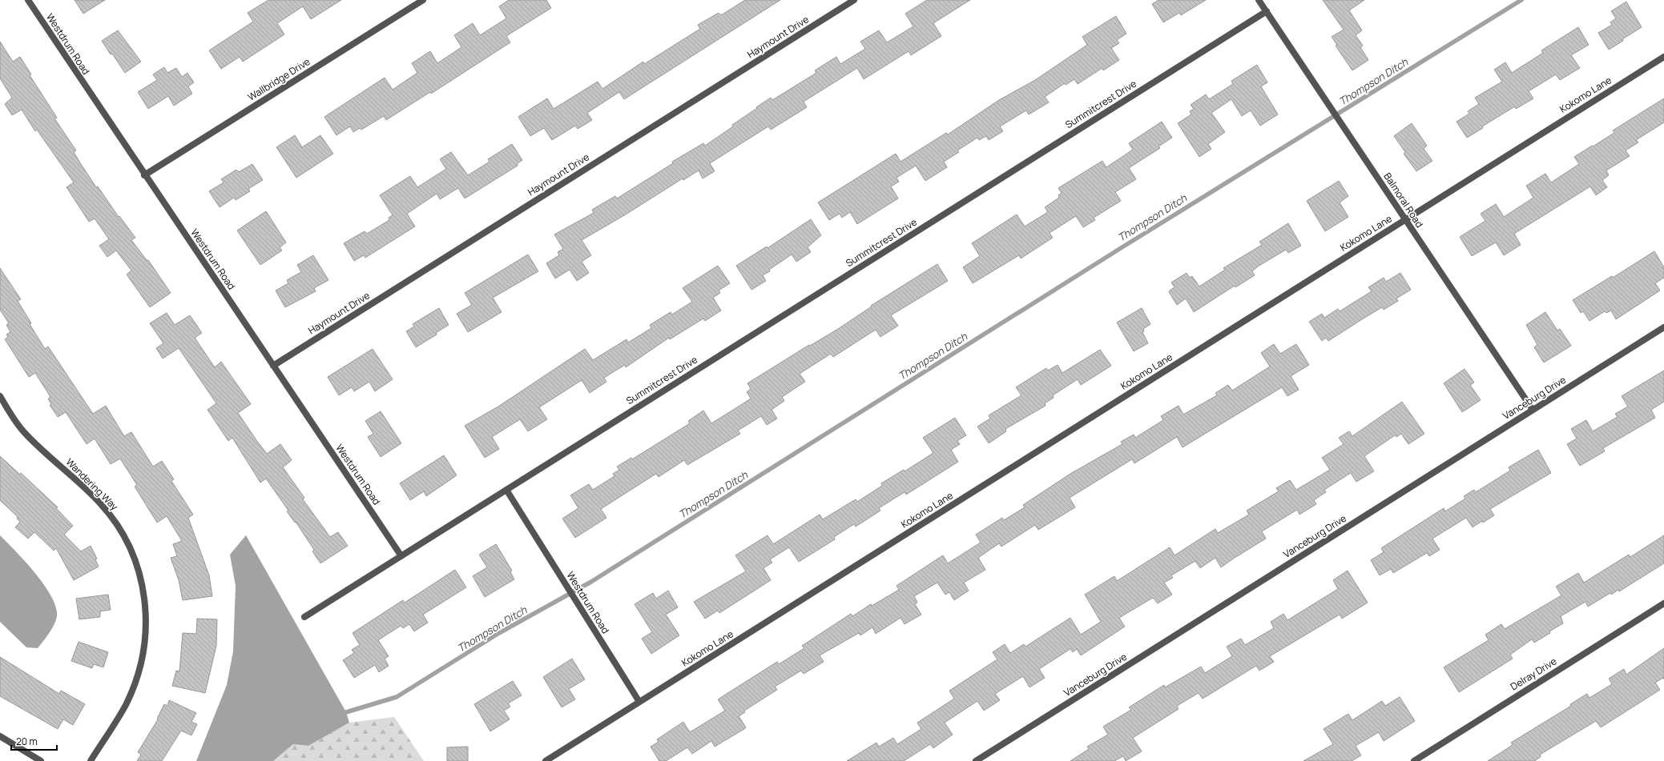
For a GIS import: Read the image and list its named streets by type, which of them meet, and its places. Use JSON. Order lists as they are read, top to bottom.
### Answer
{
  "streets": {
    "street": [
      "Haymount Drive",
      "Westdrum Road",
      "Wallbridge Drive",
      "Kokomo Lane",
      "Summitcrest Drive",
      "Balmoral Road",
      "Vanceburg Drive",
      "Wandering Way",
      "Delray Drive"
    ]
  },
  "crossings": [
    ["Haymount Drive", "Westdrum Road"],
    ["Westdrum Road", "Wallbridge Drive"],
    ["Westdrum Road", "Kokomo Lane"],
    ["Westdrum Road", "Summitcrest Drive"],
    ["Kokomo Lane", "Balmoral Road"],
    ["Summitcrest Drive", "Balmoral Road"],
    ["Balmoral Road", "Vanceburg Drive"]
  ],
  "water": ["Thompson Ditch"],
  "scale_bar": "20 m"
}
